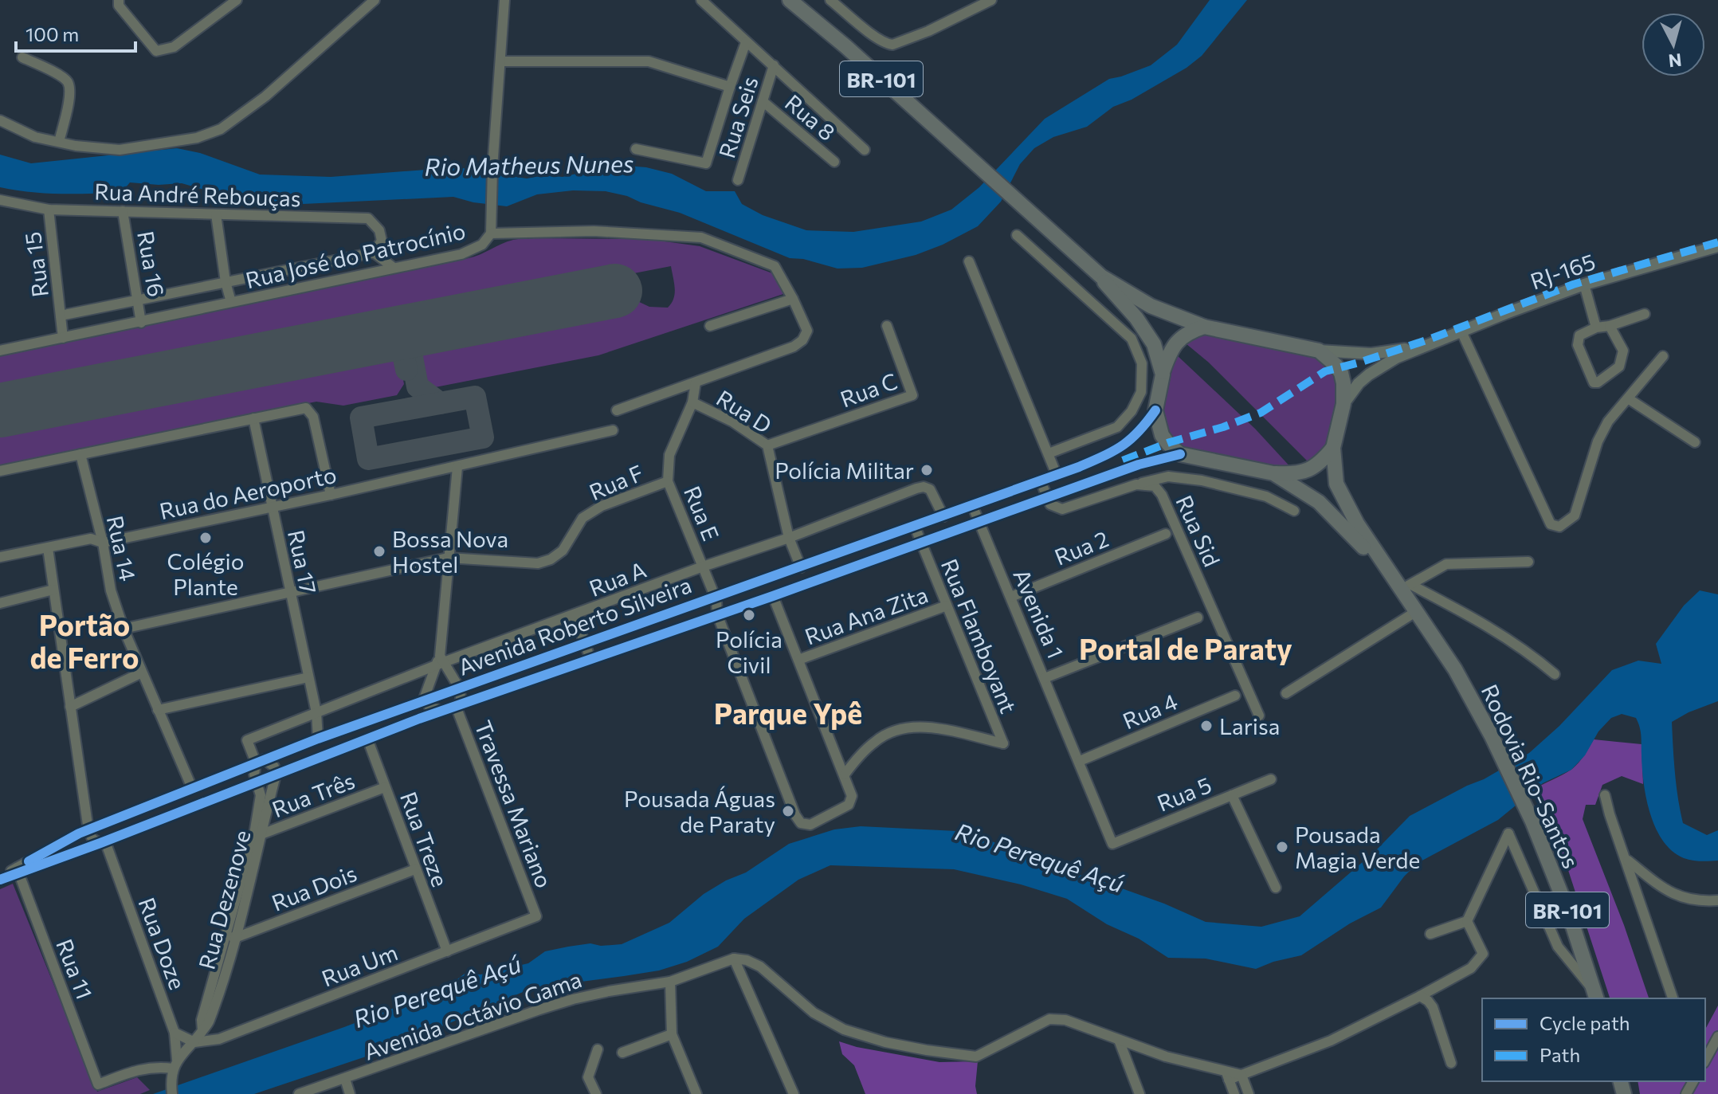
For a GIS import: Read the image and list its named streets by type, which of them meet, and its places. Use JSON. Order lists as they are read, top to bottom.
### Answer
{
  "streets": {
    "highway": ["BR-101", "Rodovia Rio-Santos"],
    "main road": ["RJ-165"],
    "street": [
      "Rua Seis",
      "Rua 8",
      "Rua André Rebouças",
      "Rua José do Patrocínio",
      "Rua 16",
      "Rua 15",
      "Rua C",
      "Rua D",
      "Rua F",
      "Rua do Aeroporto",
      "Rua E",
      "Rua Sid",
      "Rua 2",
      "Rua 14",
      "Rua 17",
      "Rua A",
      "Avenida 1",
      "Rua Ana Zita",
      "Avenida Roberto Silveira",
      "Rua Flamboyant",
      "Rua 4",
      "Rua 5",
      "Rua Três",
      "Travessa Mariano",
      "Rua Treze",
      "Rua Dois",
      "Rua Dezenove",
      "Rua Doze",
      "Rua Um",
      "Rua 11",
      "Avenida Octávio Gama"
    ]
  },
  "crossings": [
    ["BR-101", "RJ-165"],
    ["BR-101", "Avenida Roberto Silveira"],
    ["BR-101", "Rodovia Rio-Santos"],
    ["Rua Seis", "Rua 8"],
    ["Rua André Rebouças", "Rua 16"],
    ["Rua André Rebouças", "Rua 15"],
    ["Rua José do Patrocínio", "Rua 16"],
    ["Rua José do Patrocínio", "Rua 15"],
    ["Rua José do Patrocínio", "Rua E"],
    ["RJ-165", "Avenida Roberto Silveira"],
    ["Rua C", "Rua D"],
    ["Rua D", "Rua E"],
    ["Rua D", "Rua A"],
    ["Rua D", "Avenida Roberto Silveira"],
    ["Rua F", "Rua E"],
    ["Rua do Aeroporto", "Rua 14"],
    ["Rua do Aeroporto", "Rua 17"],
    ["Rua E", "Rua A"],
    ["Rua E", "Avenida Roberto Silveira"],
    ["Rua 2", "Avenida 1"],
    ["Rua 14", "Avenida Roberto Silveira"],
    ["Rua 17", "Rua A"],
    ["Rua A", "Avenida Roberto Silveira"],
    ["Rua A", "Rua Dezenove"],
    ["Avenida 1", "Avenida Roberto Silveira"],
    ["Avenida 1", "Rua 4"],
    ["Avenida 1", "Rua 5"],
    ["Rua Ana Zita", "Rua Flamboyant"],
    ["Avenida Roberto Silveira", "Rua Flamboyant"],
    ["Avenida Roberto Silveira", "Travessa Mariano"],
    ["Avenida Roberto Silveira", "Rua Treze"],
    ["Avenida Roberto Silveira", "Rua Dezenove"],
    ["Avenida Roberto Silveira", "Rua Doze"],
    ["Avenida Roberto Silveira", "Rua 11"],
    ["Rua Três", "Rua Treze"],
    ["Rua Três", "Rua Dezenove"],
    ["Travessa Mariano", "Rua Um"],
    ["Rua Treze", "Rua Dois"],
    ["Rua Treze", "Rua Um"],
    ["Rua Dois", "Rua Dezenove"],
    ["Rua Dezenove", "Rua Doze"],
    ["Rua Dezenove", "Rua Um"],
    ["Rua Dezenove", "Rua 11"],
    ["Rua Doze", "Rua 11"]
  ],
  "districts": ["Portão de Ferro", "Portal de Paraty", "Parque Ypê"],
  "water": ["Rio Matheus Nunes", "Rio Perequê Açú"],
  "places": [
    "Polícia Militar",
    "Colégio Plante",
    "Bossa Nova Hostel",
    "Polícia Civil",
    "Larisa",
    "Pousada Águas de Paraty",
    "Pousada Magia Verde"
  ],
  "legend": ["Cycle path", "Path"],
  "scale_bar": "100 m",
  "north": "bottom"
}
